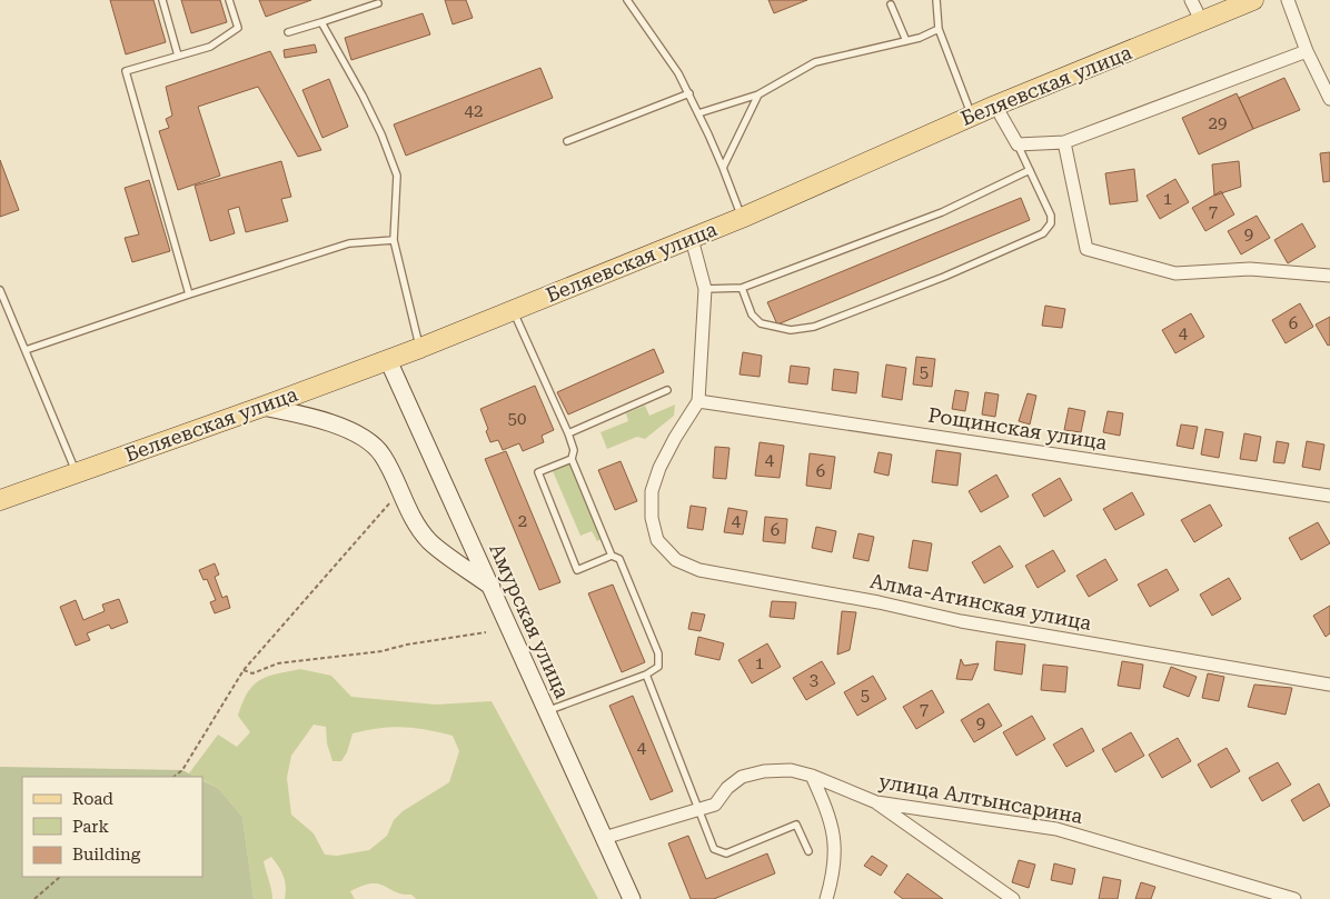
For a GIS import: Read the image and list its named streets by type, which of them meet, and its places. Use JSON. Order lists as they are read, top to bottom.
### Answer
{
  "streets": {
    "main road": ["Беляевская улица"],
    "street": [
      "Рощинская улица",
      "Алма-Атинская улица",
      "Амурская улица",
      "улица Алтынсарина"
    ]
  },
  "crossings": [
    ["Беляевская улица", "Амурская улица"],
    ["Рощинская улица", "Алма-Атинская улица"],
    ["Амурская улица", "улица Алтынсарина"]
  ],
  "house_numbers": [
    "42",
    "29",
    "1",
    "7",
    "9",
    "6",
    "4",
    "5",
    "50",
    "4",
    "6",
    "2",
    "4",
    "6",
    "1",
    "3",
    "5",
    "7",
    "9",
    "4"
  ],
  "legend": ["Road", "Park", "Building"]
}
